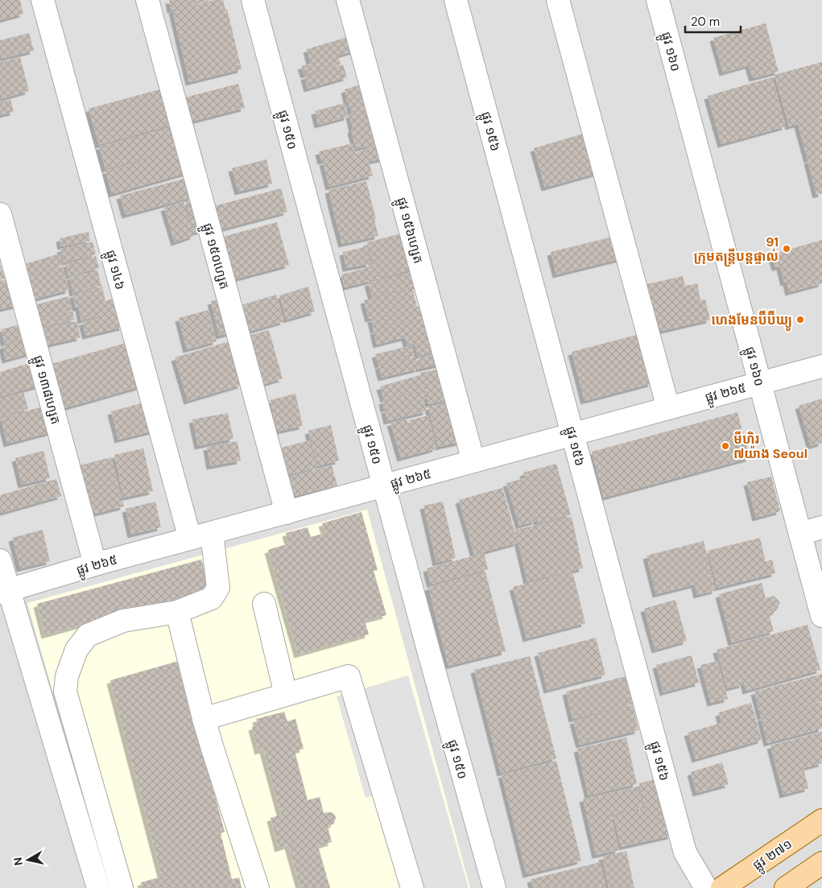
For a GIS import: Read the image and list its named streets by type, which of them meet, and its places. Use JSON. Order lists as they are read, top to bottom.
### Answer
{
  "streets": {
    "main road": ["ផ្លូវ ២៧១"],
    "street": [
      "ផ្លូវ ១៦០",
      "ផ្លូវ ១៥០",
      "ផ្លូវ ១៥៦",
      "ផ្លូវ ១៥៦ហ្សេត",
      "ផ្លូវ ១៥០ហ្សេត",
      "ផ្លូវ ១៤៦",
      "ផ្លូវ ១៣៨ហ្សេត",
      "ផ្លូវ ២៦៥"
    ]
  },
  "crossings": [
    ["ផ្លូវ ១៦០", "ផ្លូវ ២៦៥"],
    ["ផ្លូវ ១៥០", "ផ្លូវ ២៦៥"],
    ["ផ្លូវ ១៥៦", "ផ្លូវ ២៦៥"],
    ["ផ្លូវ ១៥៦ហ្សេត", "ផ្លូវ ២៦៥"],
    ["ផ្លូវ ១៥០ហ្សេត", "ផ្លូវ ២៦៥"],
    ["ផ្លូវ ១៤៦", "ផ្លូវ ២៦៥"],
    ["ផ្លូវ ១៣៨ហ្សេត", "ផ្លូវ ២៦៥"]
  ],
  "places": ["91 ក្រុមតន្រ្តីបន្តផ្ទាល់", "ហេងមែនប៊ីប៊ីឃ្យូ", "មីហិរ ៧យ៉ាង Seoul"],
  "scale_bar": "20 m",
  "north": "left"
}
